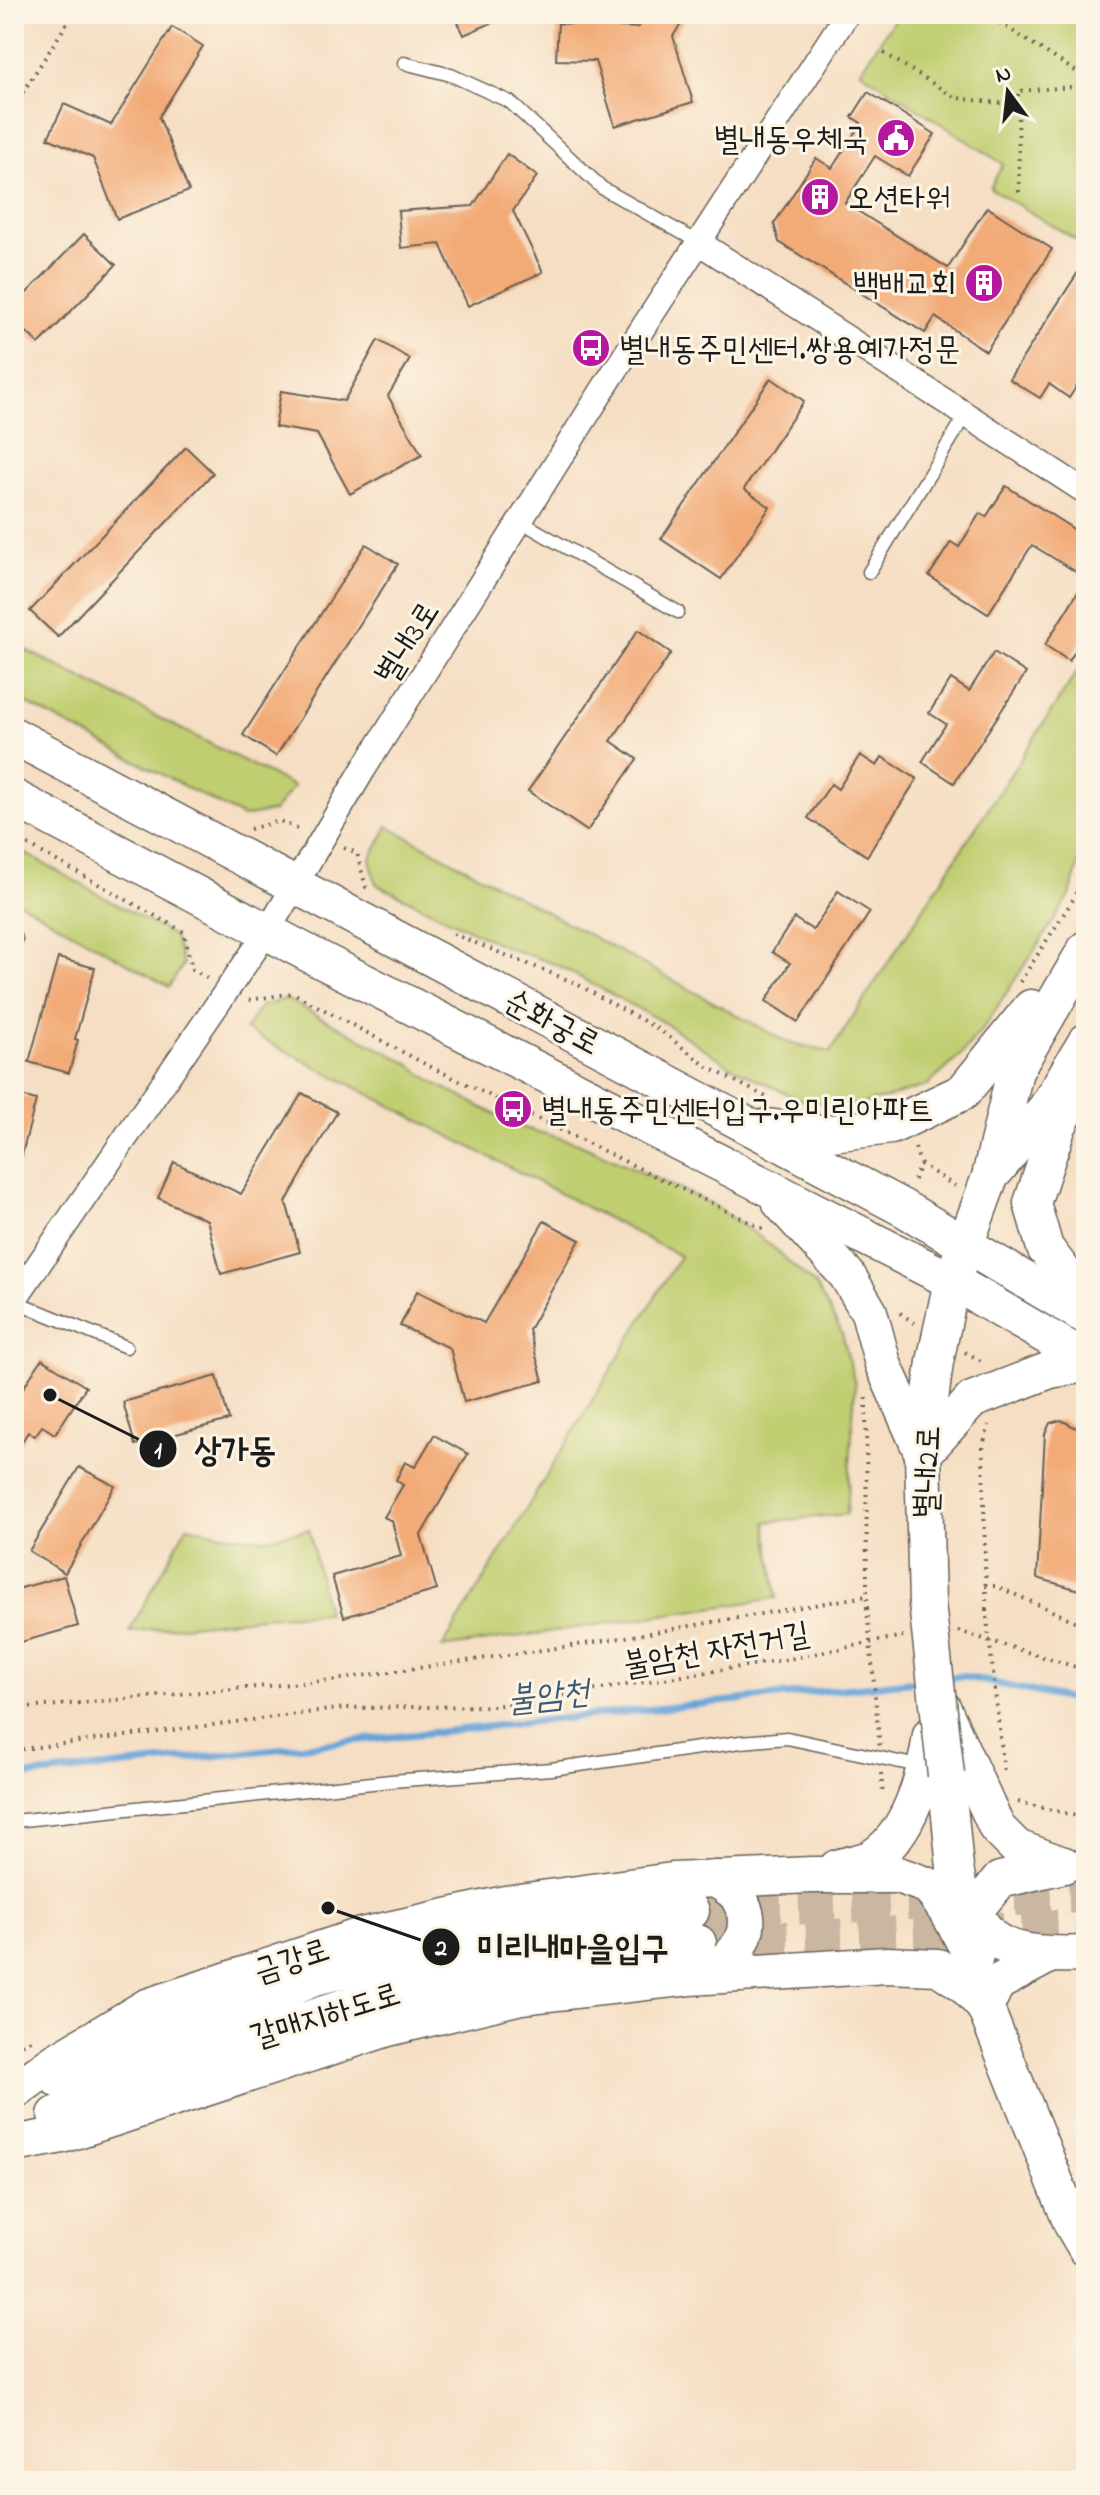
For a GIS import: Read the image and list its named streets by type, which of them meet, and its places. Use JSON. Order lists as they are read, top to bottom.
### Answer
{
  "streets": {
    "main road": [
      "순화궁로",
      "별내2로",
      "금강로",
      "갈매지하도로"
    ],
    "street": ["별내3로"],
    "path": ["불암천 자전거길"]
  },
  "crossings": [
    ["별내3로", "순화궁로"],
    ["순화궁로", "별내2로"]
  ],
  "water": ["불암천"],
  "places": {
    "public building": ["별내동우체국"],
    "building": ["오션타워", "백배교회"],
    "bus stop": ["별내동주민센터.쌍용예가정문", "별내동주민센터입구.우미린아파트"],
    "other": ["상가동", "미리내마을입구"]
  },
  "north": "top"
}
